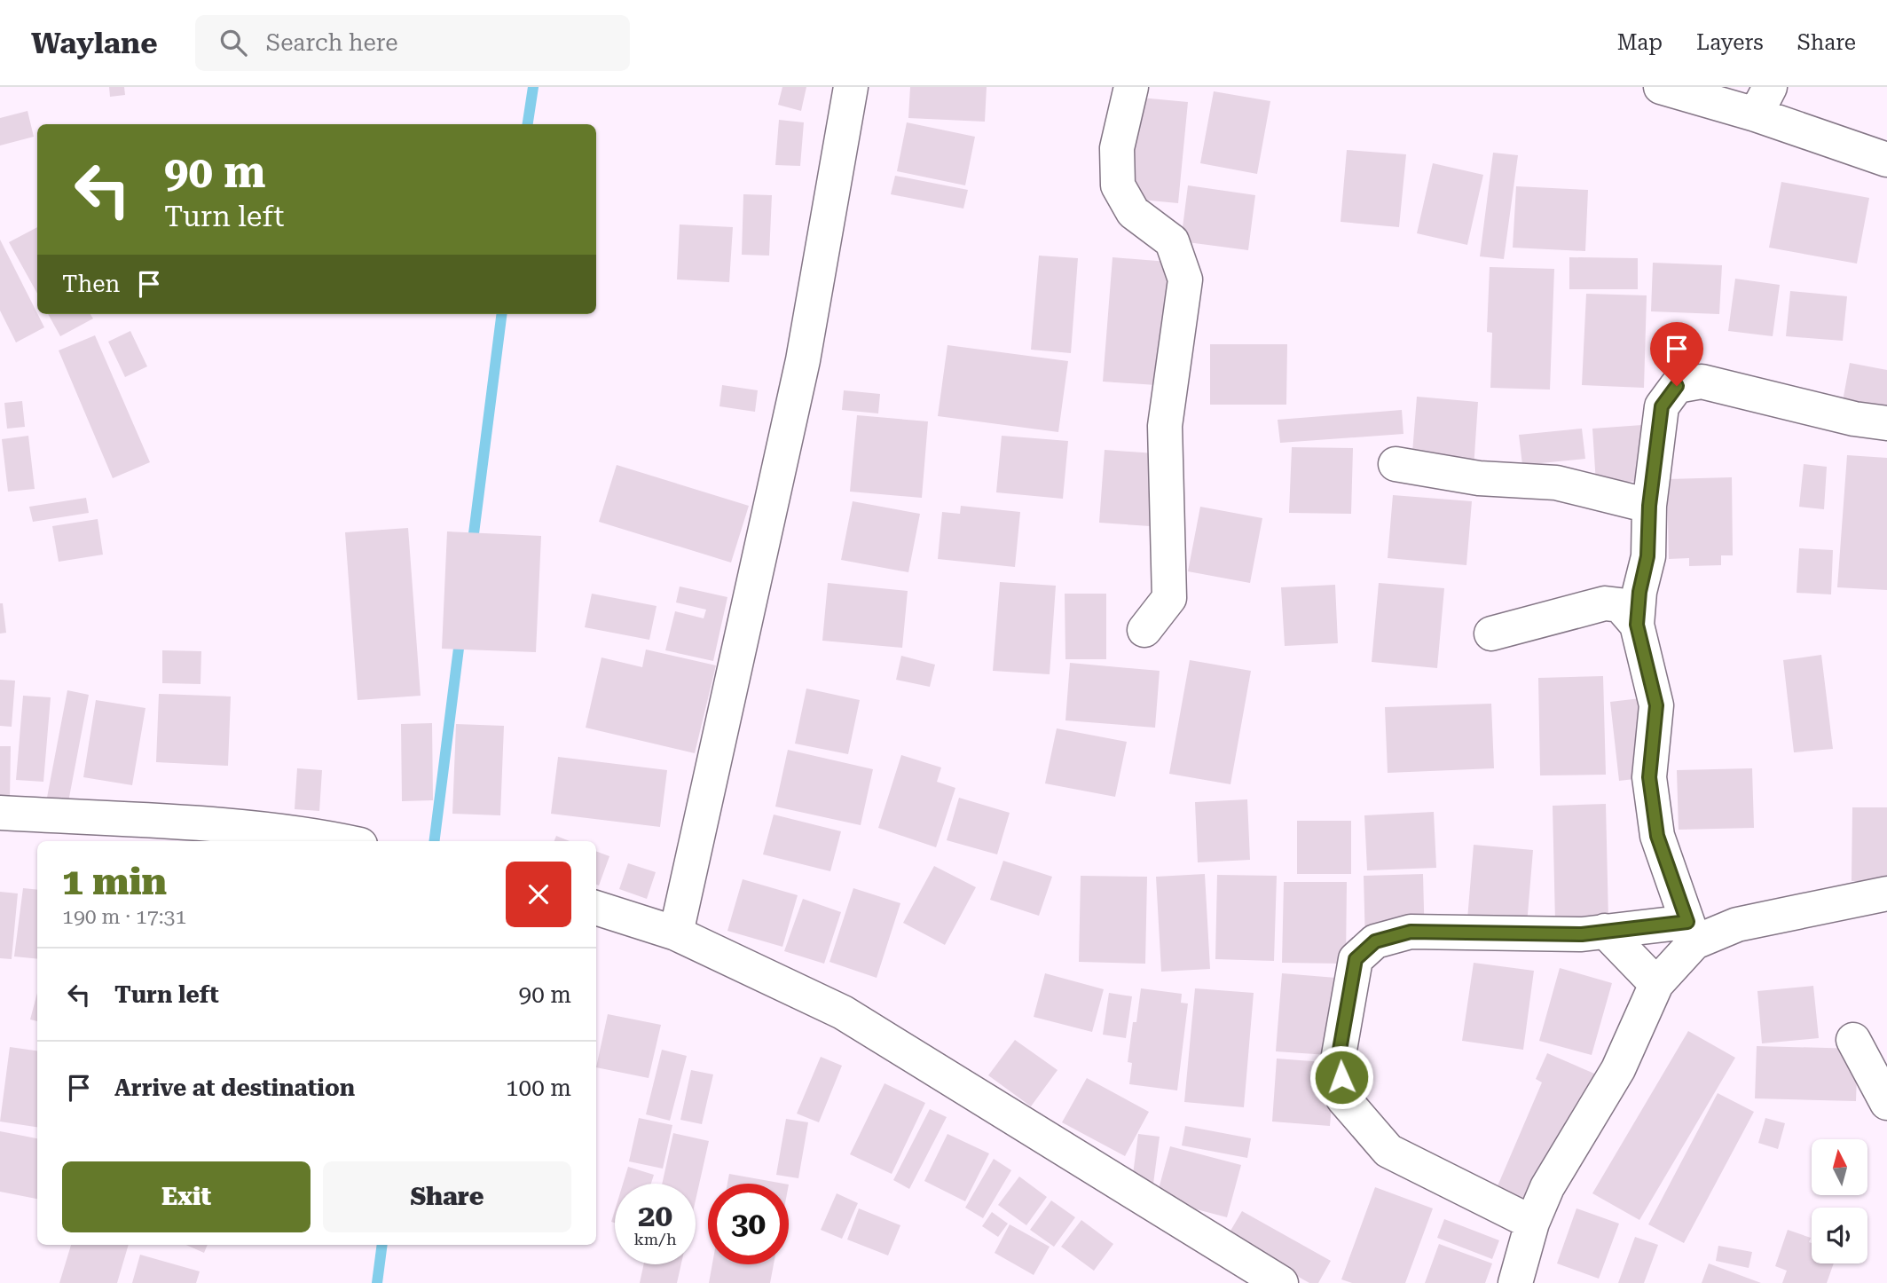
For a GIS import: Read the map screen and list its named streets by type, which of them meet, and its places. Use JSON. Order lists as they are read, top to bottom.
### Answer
{
  "north": "top",
  "page": {
    "header": "Waylane",
    "search": "Search here",
    "nav": ["Map", "Layers", "Share"],
    "turn": ["90 m", "Turn left"],
    "then": "Then",
    "heading": ["1 min", "190 m · 17:31"],
    "list": [
      {
        "name": "Turn left",
        "value": "90 m"
      },
      {
        "name": "Arrive at destination",
        "value": "100 m"
      }
    ],
    "buttons": ["Exit", "Share"],
    "speed": "20 km/h",
    "limit": "30"
  }
}
